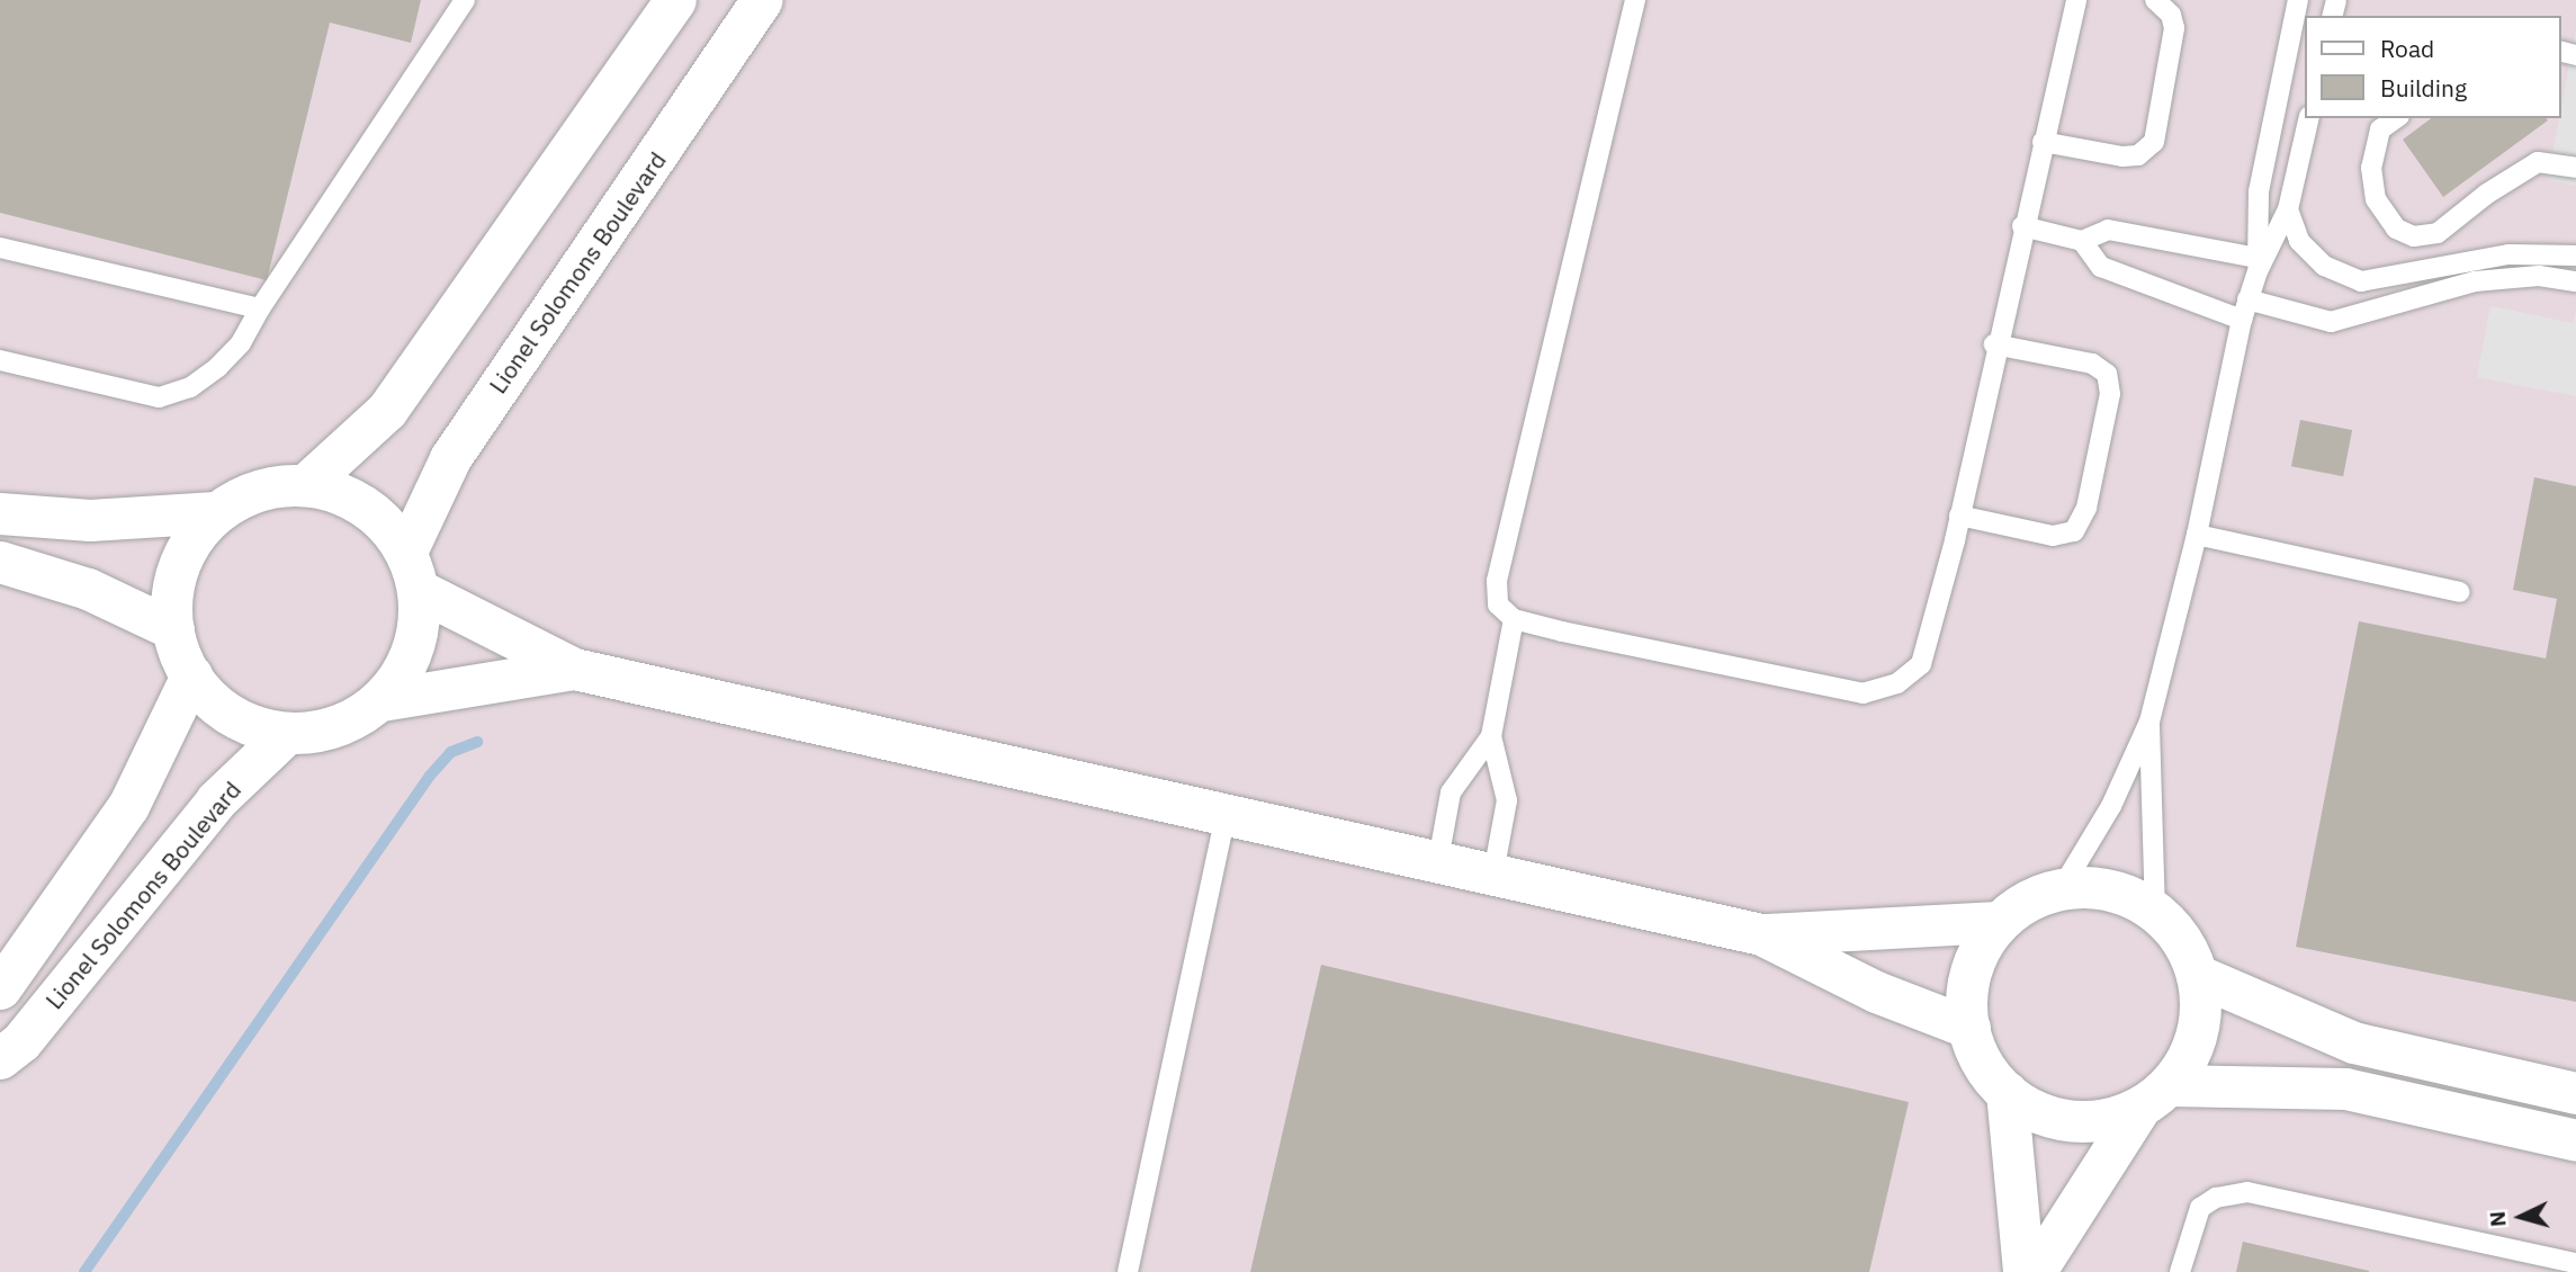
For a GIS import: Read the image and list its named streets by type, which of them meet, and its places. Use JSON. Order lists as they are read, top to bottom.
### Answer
{
  "streets": {
    "street": ["Lionel Solomons Boulevard"]
  },
  "legend": ["Road", "Building"],
  "north": "left"
}
